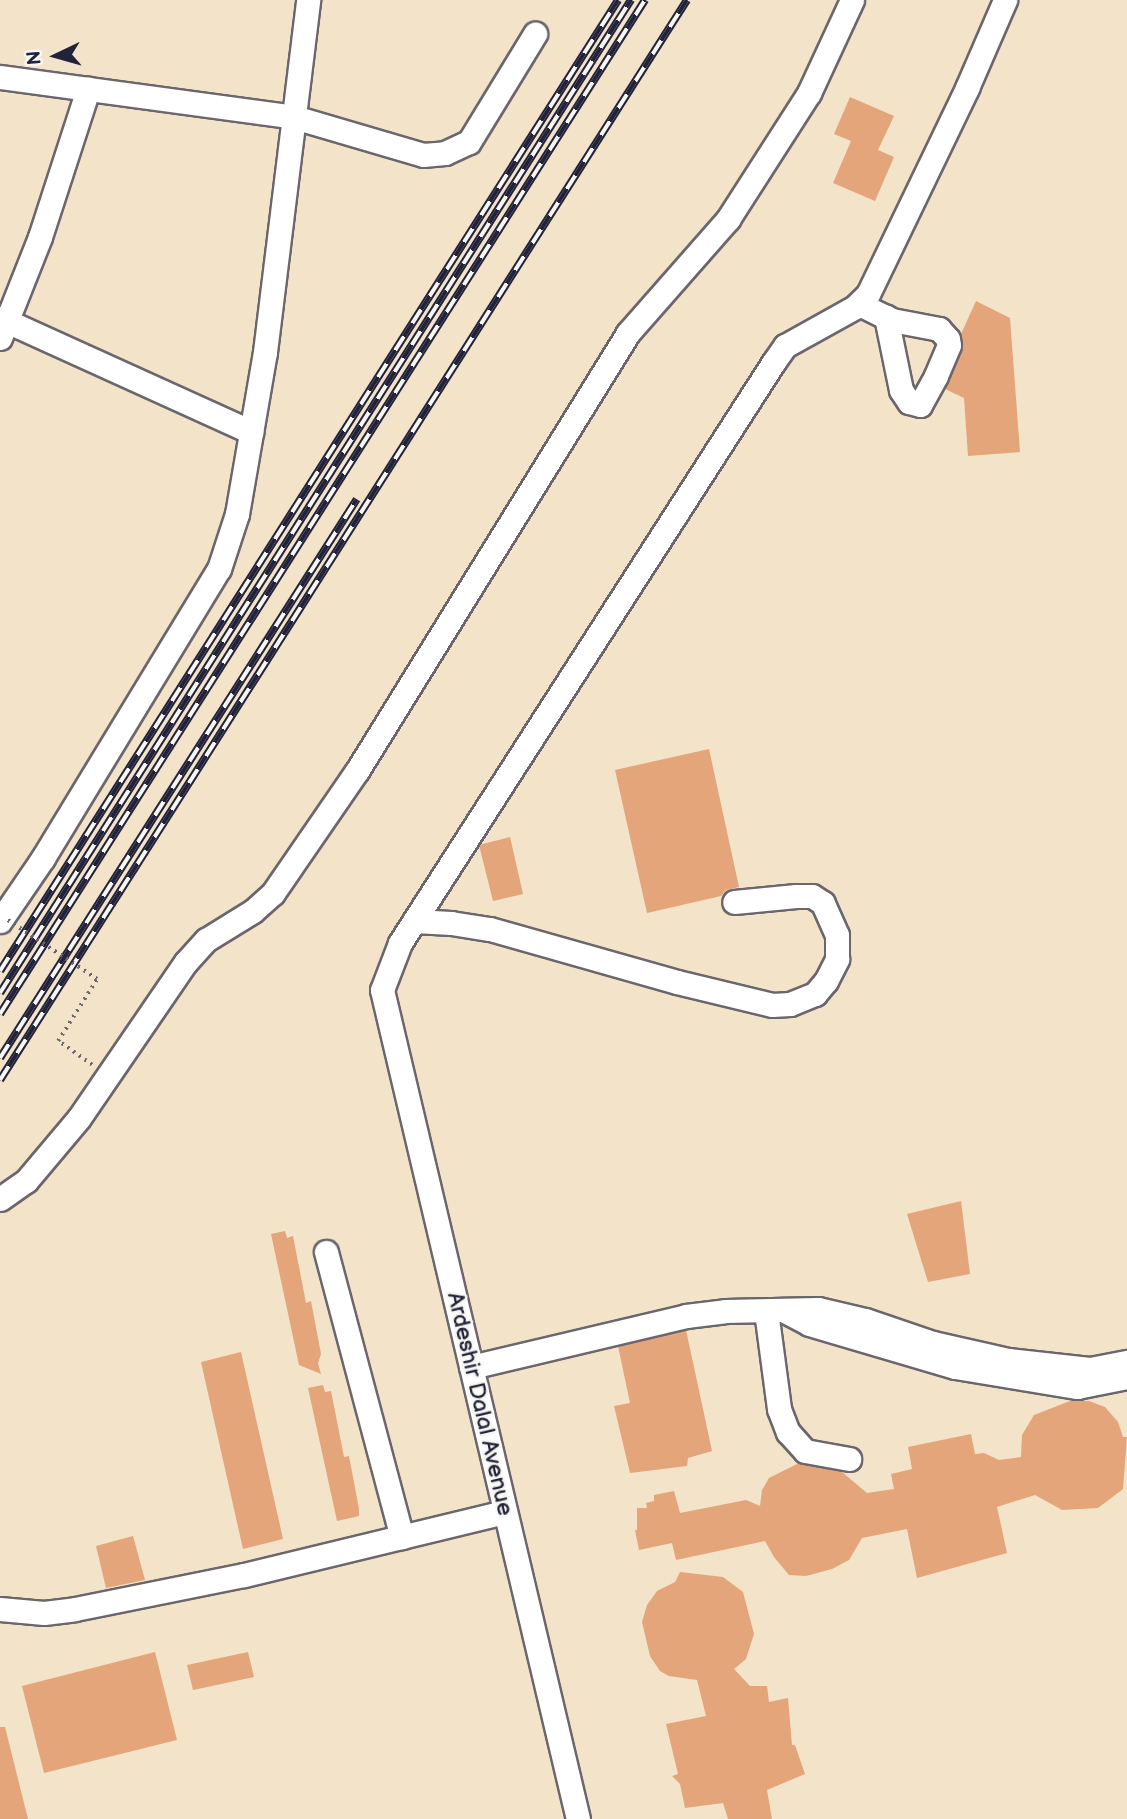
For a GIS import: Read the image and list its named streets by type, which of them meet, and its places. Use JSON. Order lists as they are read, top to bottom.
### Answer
{
  "streets": {
    "street": ["Ardeshir Dalal Avenue"]
  },
  "north": "left"
}
